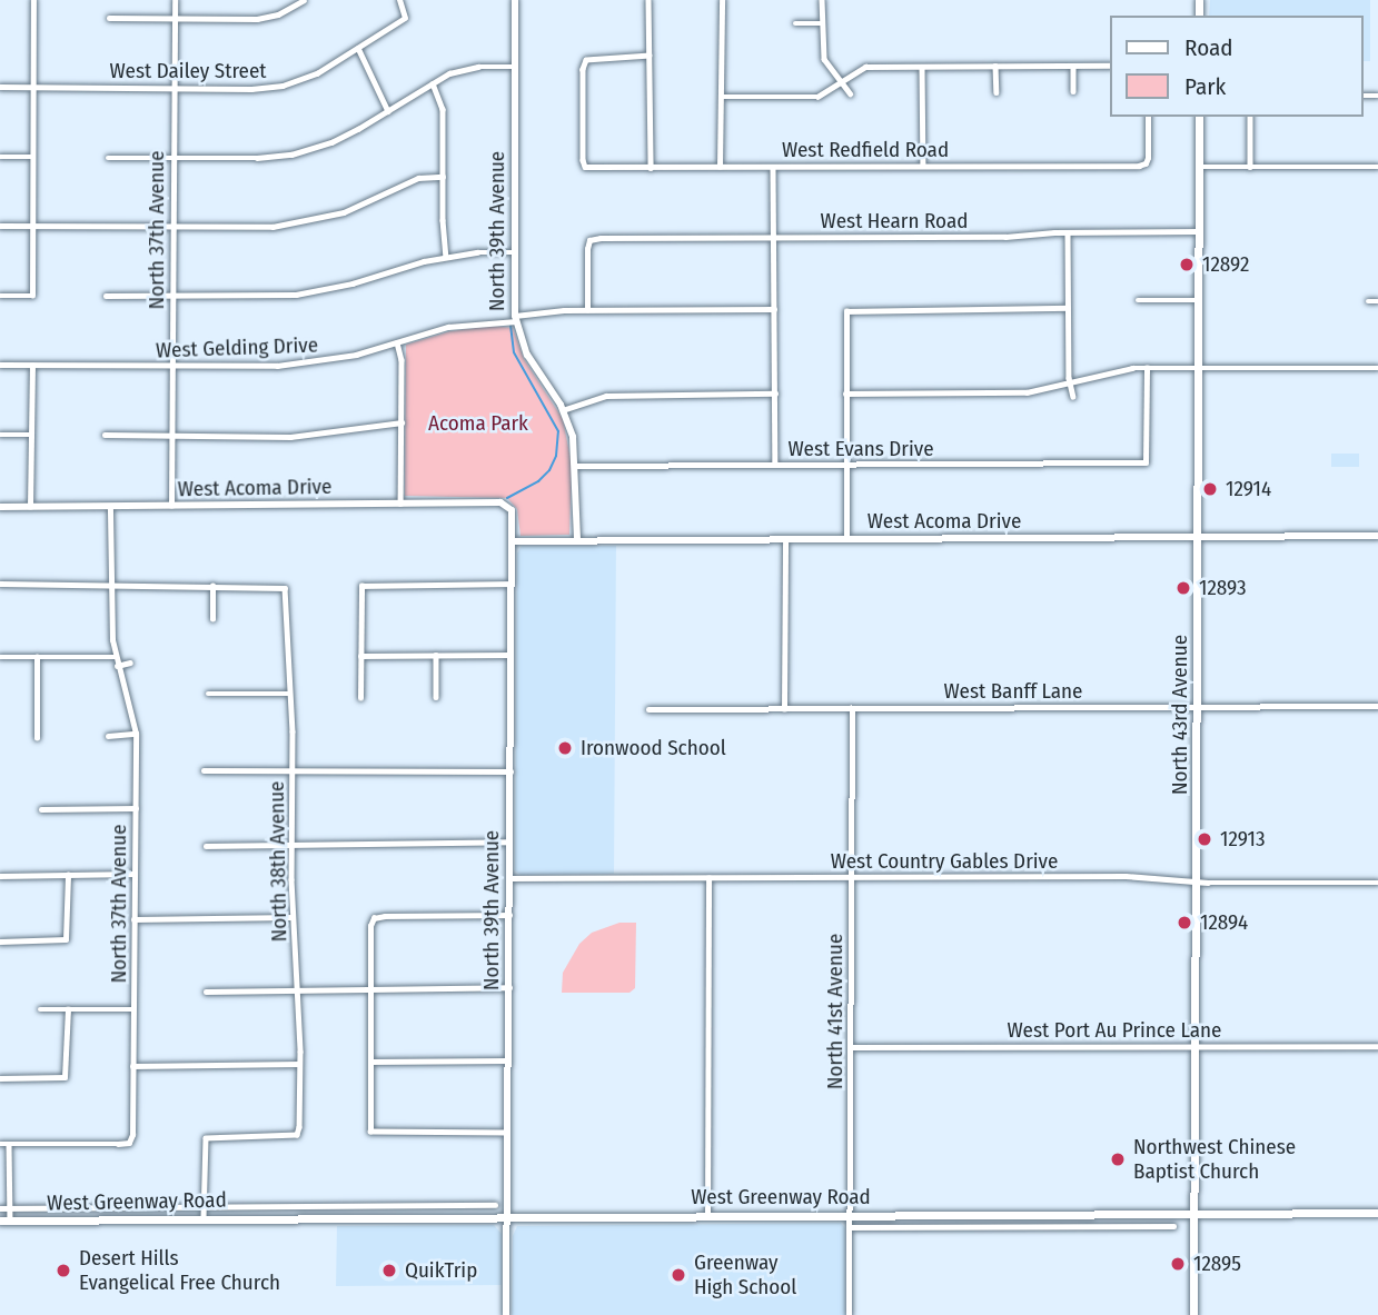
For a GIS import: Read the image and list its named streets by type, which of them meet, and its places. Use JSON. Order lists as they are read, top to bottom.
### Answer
{
  "streets": {
    "main road": ["North 43rd Avenue", "West Greenway Road"],
    "street": [
      "West Dailey Street",
      "West Redfield Road",
      "West Hearn Road",
      "North 37th Avenue",
      "North 39th Avenue",
      "West Gelding Drive",
      "West Evans Drive",
      "West Acoma Drive",
      "West Banff Lane",
      "North 38th Avenue",
      "West Country Gables Drive",
      "North 41st Avenue",
      "West Port Au Prince Lane"
    ]
  },
  "crossings": [
    ["West Dailey Street", "North 37th Avenue"],
    ["West Hearn Road", "West Gelding Drive"],
    ["West Hearn Road", "North 43rd Avenue"],
    ["North 37th Avenue", "West Gelding Drive"],
    ["North 37th Avenue", "West Acoma Drive"],
    ["North 39th Avenue", "West Gelding Drive"],
    ["North 39th Avenue", "West Evans Drive"],
    ["North 39th Avenue", "West Acoma Drive"],
    ["North 39th Avenue", "West Country Gables Drive"],
    ["North 39th Avenue", "West Greenway Road"],
    ["West Acoma Drive", "North 43rd Avenue"],
    ["West Banff Lane", "North 43rd Avenue"],
    ["West Banff Lane", "North 41st Avenue"],
    ["North 43rd Avenue", "West Country Gables Drive"],
    ["North 43rd Avenue", "West Port Au Prince Lane"],
    ["North 43rd Avenue", "West Greenway Road"],
    ["North 38th Avenue", "West Greenway Road"],
    ["West Country Gables Drive", "North 41st Avenue"],
    ["North 41st Avenue", "West Port Au Prince Lane"],
    ["North 41st Avenue", "West Greenway Road"]
  ],
  "parks": ["Acoma Park"],
  "places": [
    "12892",
    "12914",
    "12893",
    "Ironwood School",
    "12913",
    "12894",
    "Northwest Chinese Baptist Church",
    "12895",
    "Desert Hills Evangelical Free Church",
    "QuikTrip",
    "Greenway High School"
  ],
  "legend": ["Road", "Park"]
}
